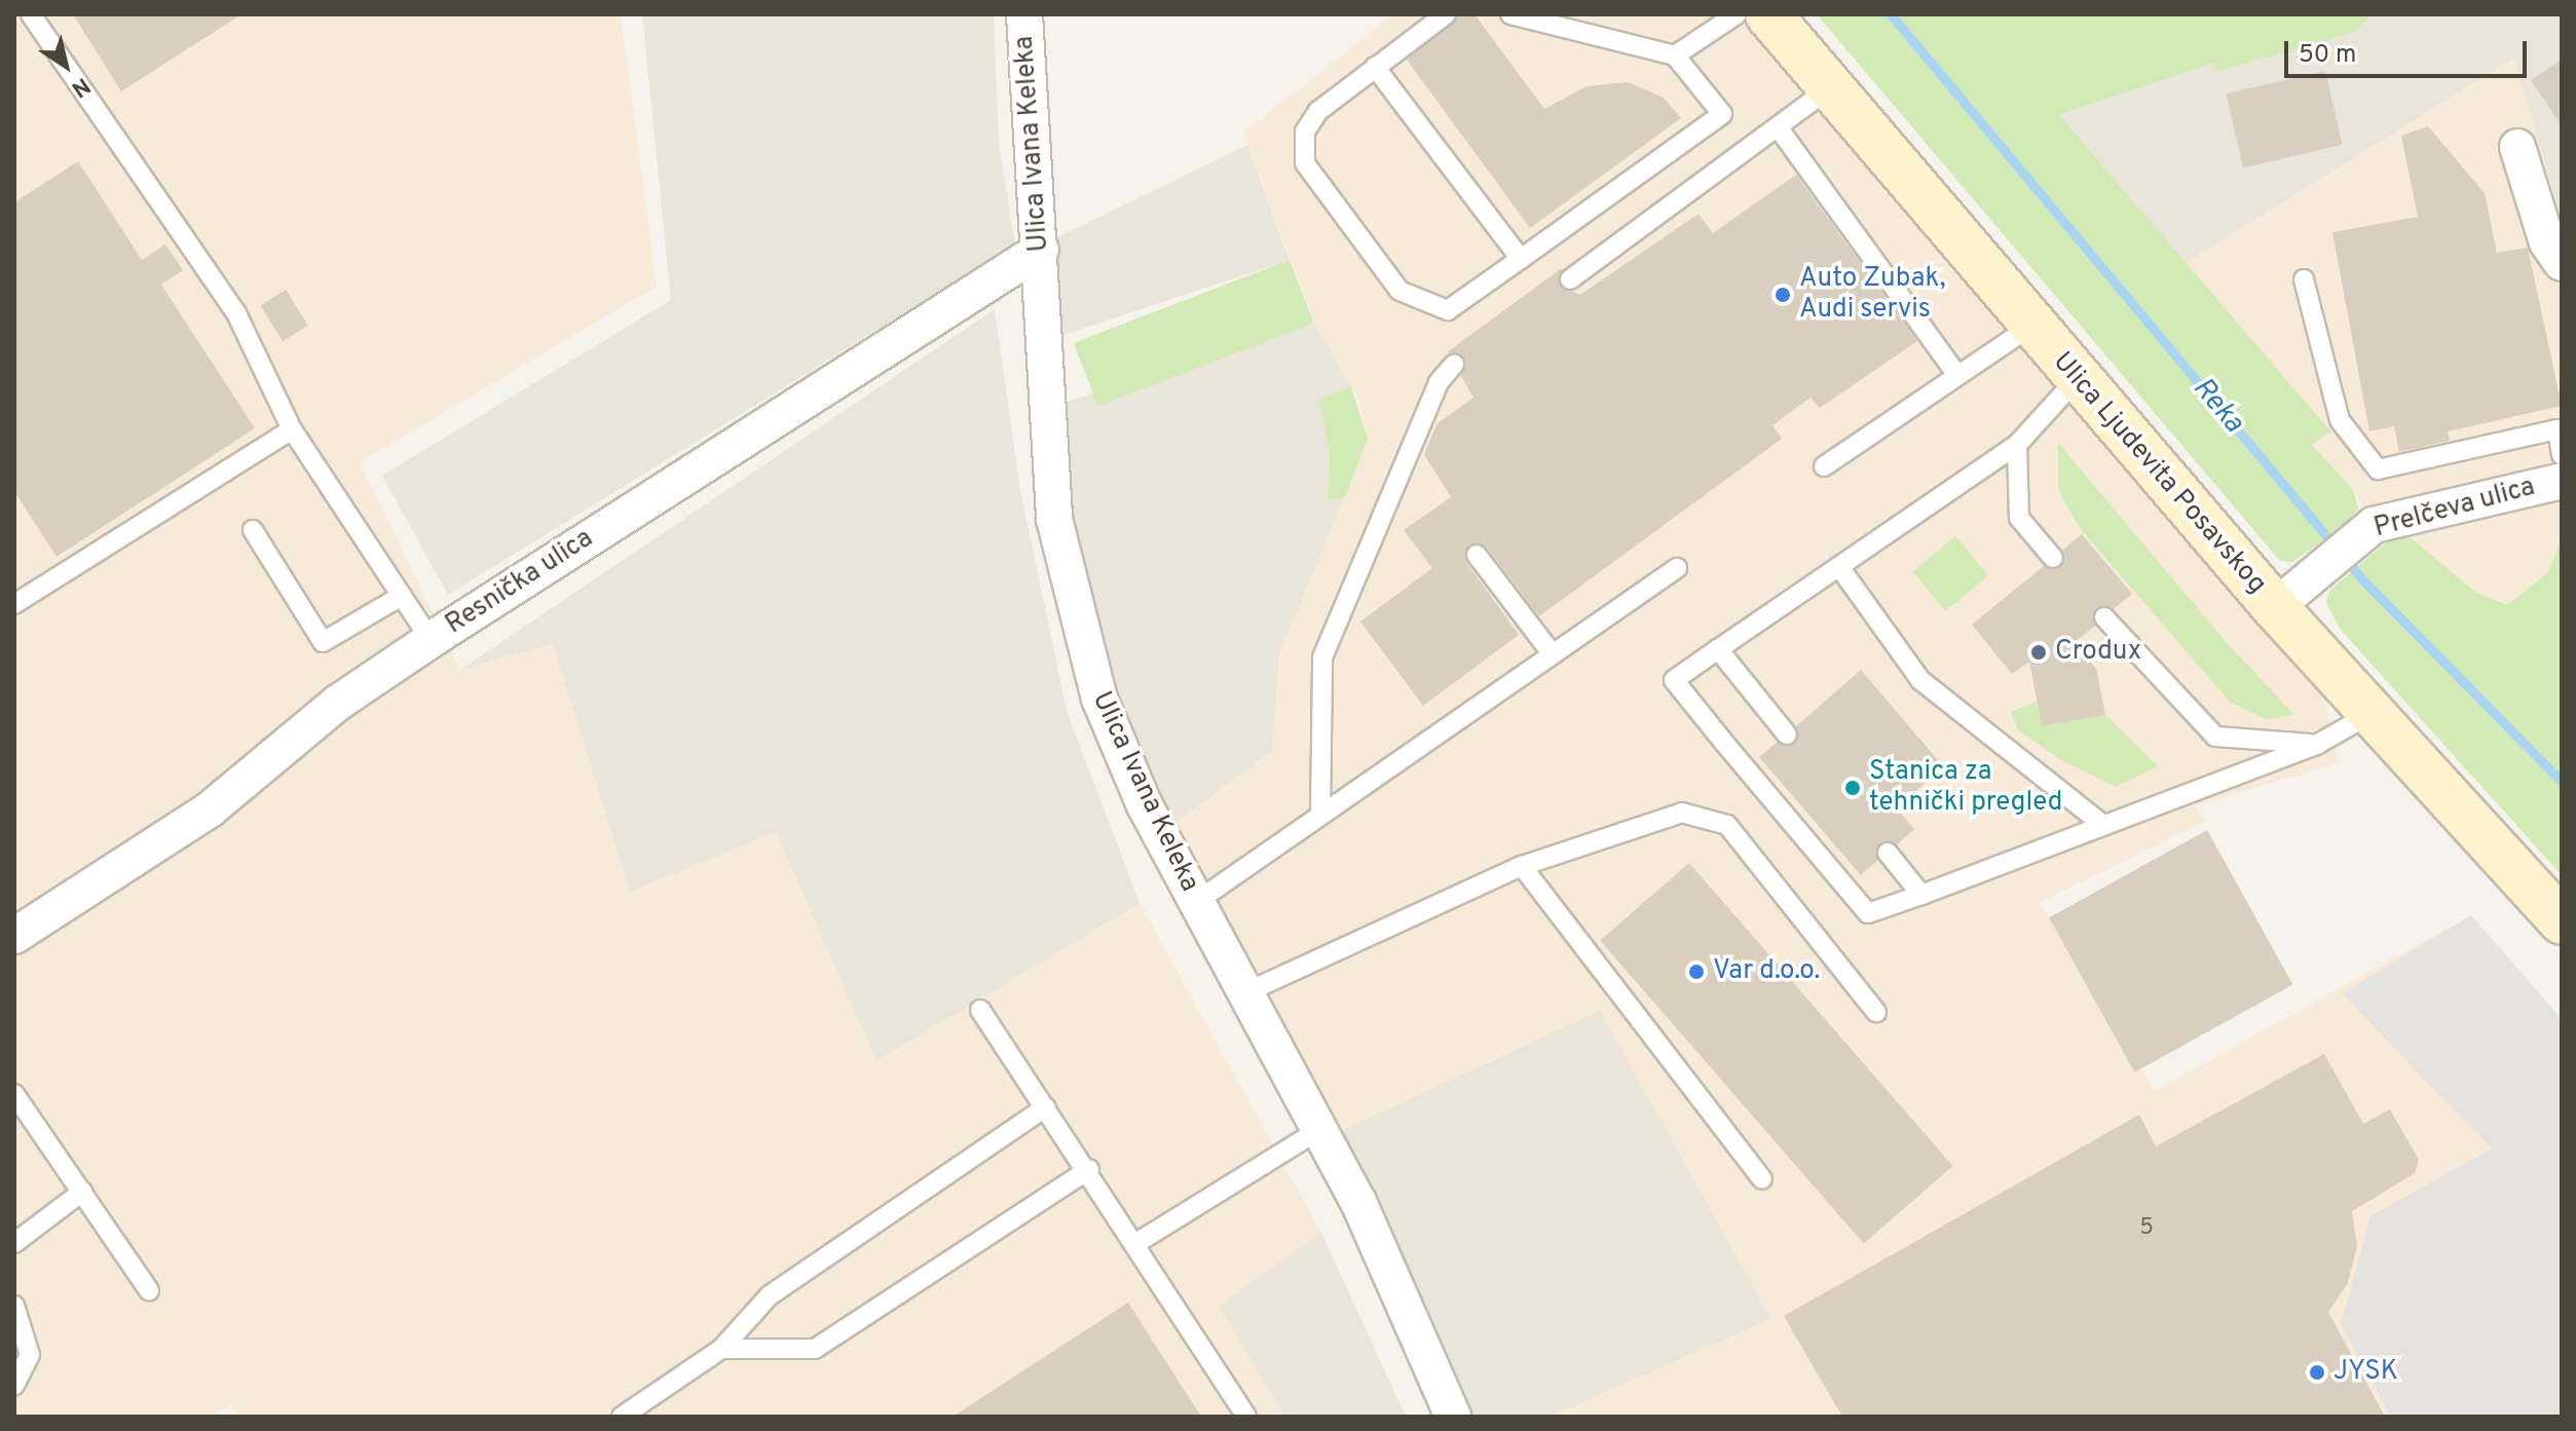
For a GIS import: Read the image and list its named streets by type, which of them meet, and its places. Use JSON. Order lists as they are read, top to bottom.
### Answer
{
  "streets": {
    "main road": ["Ulica Ljudevita Posavskog"],
    "street": ["Ulica Ivana Keleka", "Prelčeva ulica", "Resnička ulica"]
  },
  "crossings": [
    ["Ulica Ivana Keleka", "Resnička ulica"],
    ["Ulica Ljudevita Posavskog", "Prelčeva ulica"]
  ],
  "water": ["Reka"],
  "places": [
    "Auto Zubak, Audi servis",
    "Crodux",
    "Stanica za tehnički pregled",
    "Var d.o.o.",
    "JYSK"
  ],
  "house_numbers": ["5"],
  "scale_bar": "50 m",
  "north": "bottom right"
}
